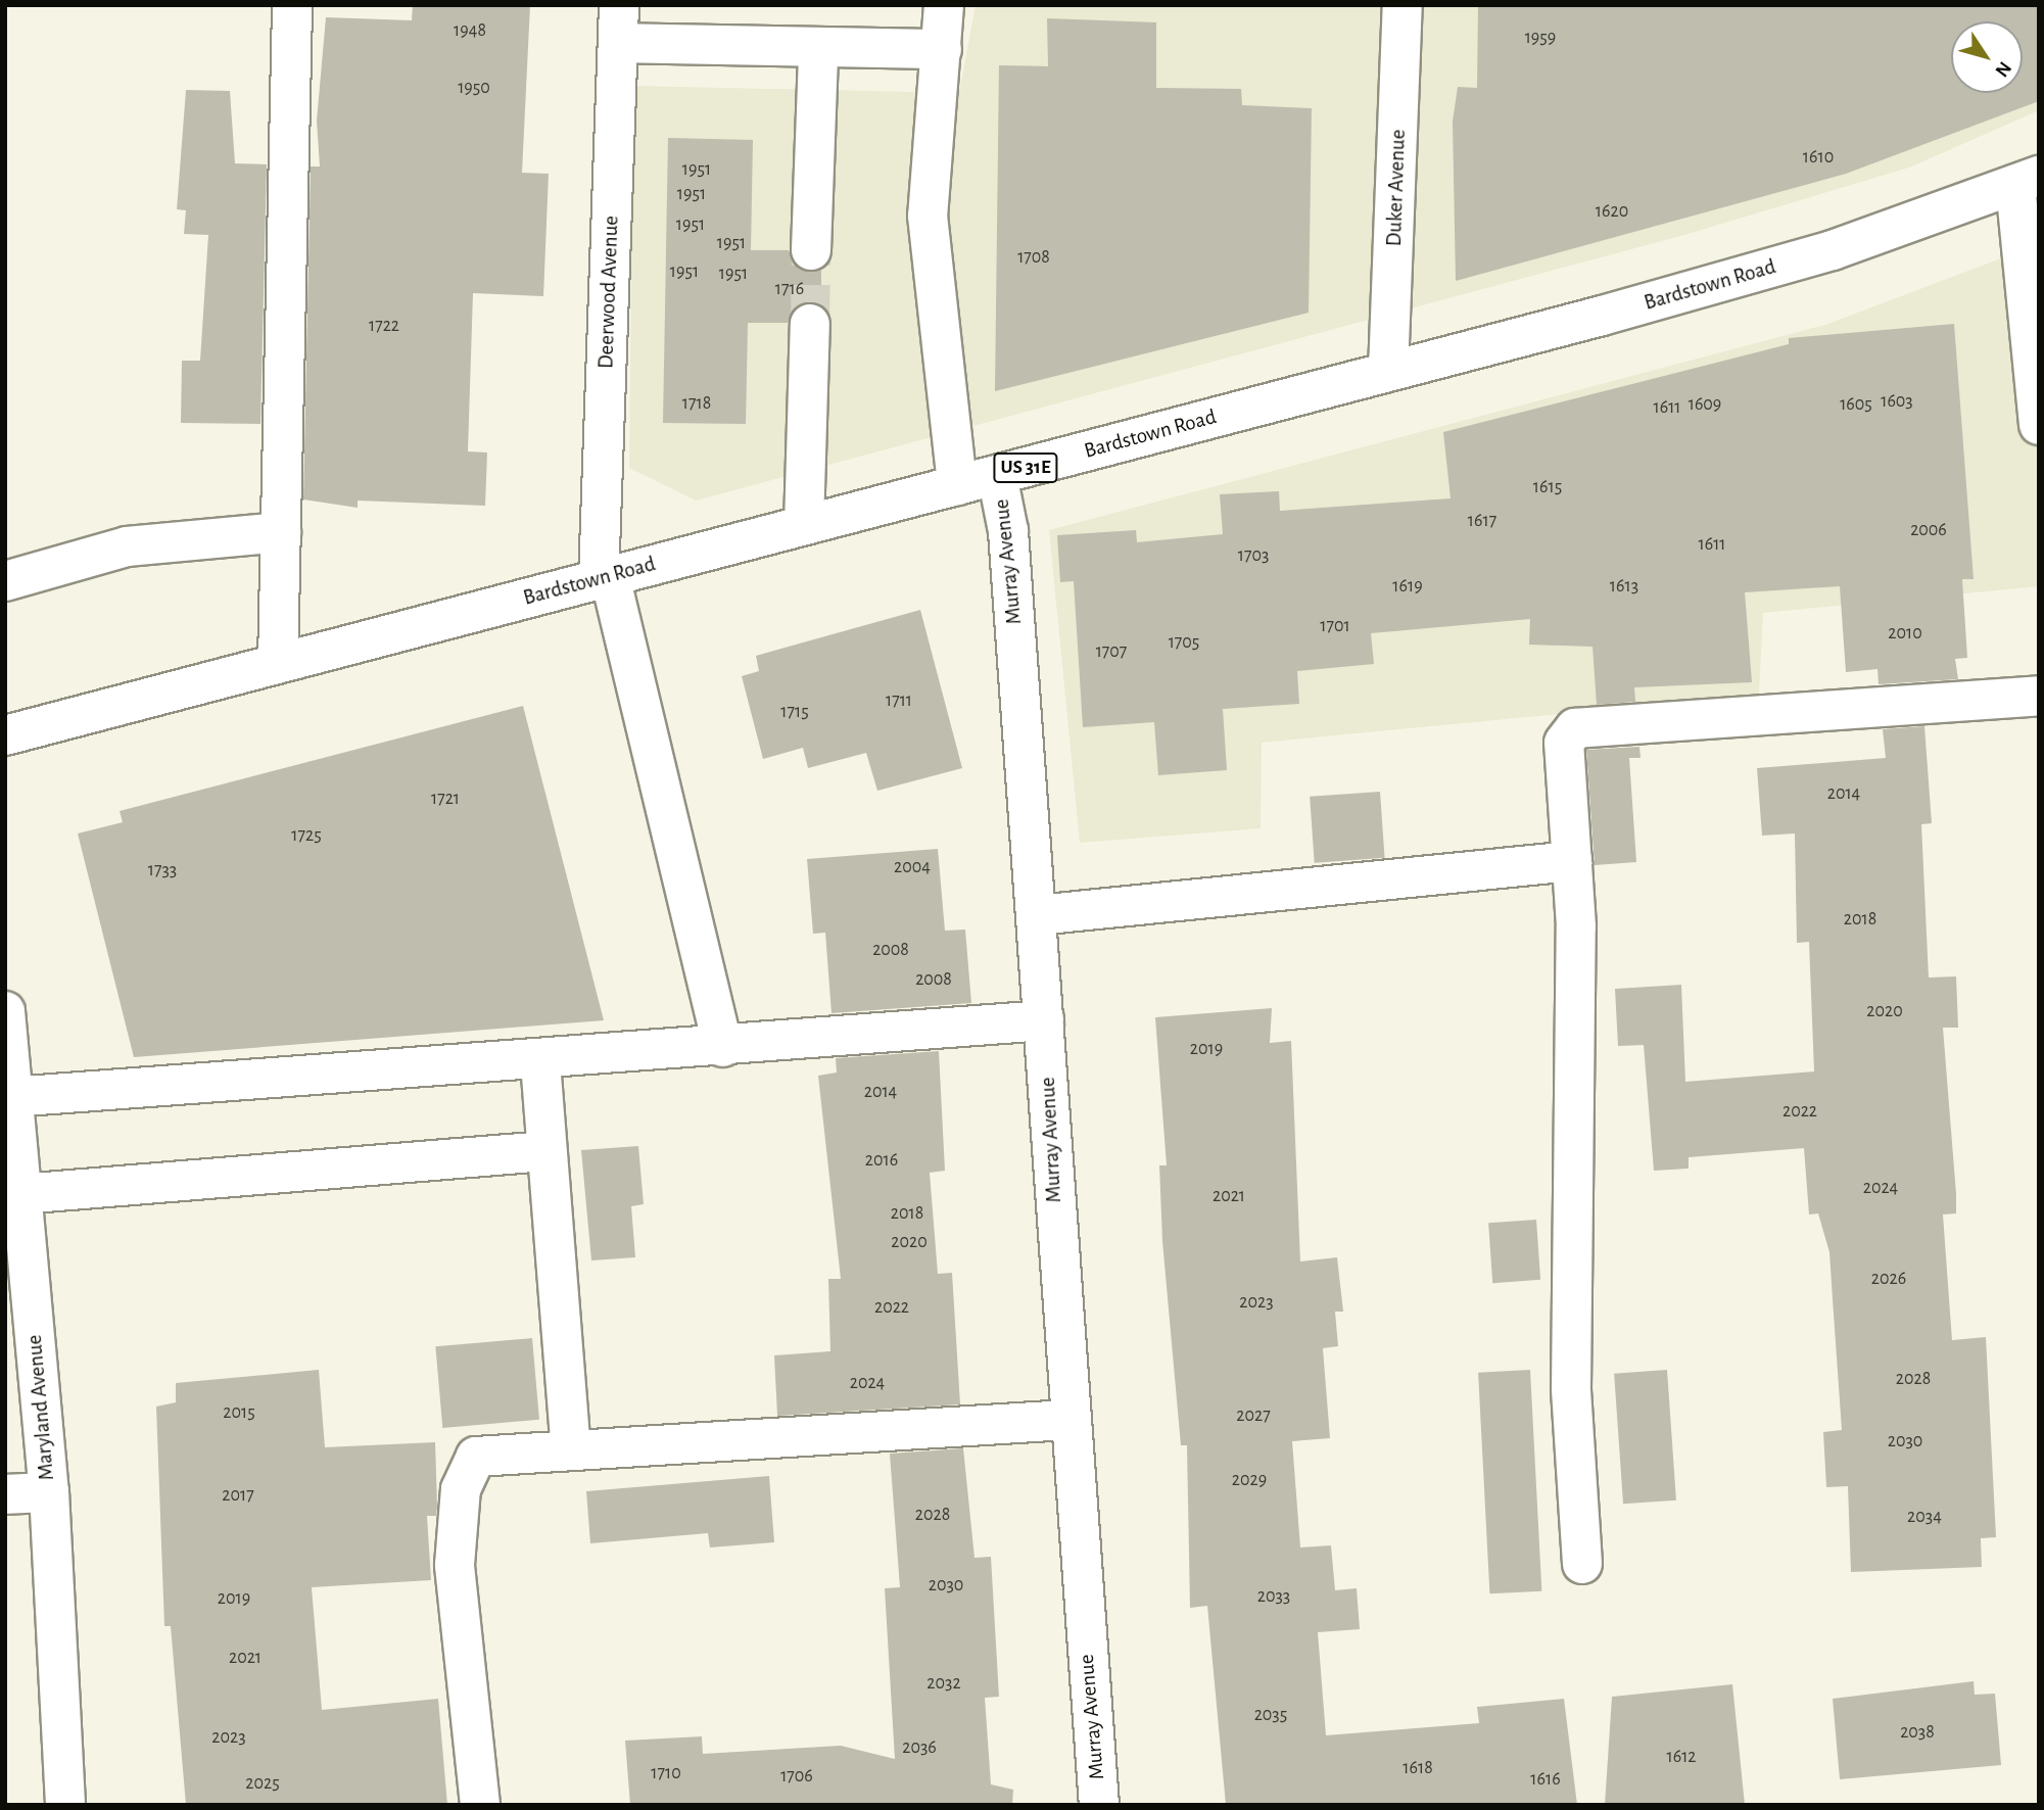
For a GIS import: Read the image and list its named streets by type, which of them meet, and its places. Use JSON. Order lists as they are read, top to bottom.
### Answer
{
  "streets": {
    "street": [
      "Duker Avenue",
      "Bardstown Road",
      "Deerwood Avenue",
      "US 31E",
      "Murray Avenue",
      "Maryland Avenue"
    ]
  },
  "crossings": [
    ["Duker Avenue", "Bardstown Road"],
    ["Bardstown Road", "Deerwood Avenue"],
    ["Bardstown Road", "Murray Avenue"]
  ],
  "house_numbers": [
    "1948",
    "1959",
    "1950",
    "1610",
    "1951",
    "1951",
    "1620",
    "1951",
    "1951",
    "1708",
    "1951",
    "1951",
    "1716",
    "1722",
    "1603",
    "1718",
    "1609",
    "1605",
    "1611",
    "1615",
    "1617",
    "2006",
    "1611",
    "1703",
    "1619",
    "1613",
    "1701",
    "2010",
    "1705",
    "1707",
    "1711",
    "1715",
    "2014",
    "1721",
    "1725",
    "2004",
    "1733",
    "2018",
    "2008",
    "2008",
    "2020",
    "2019",
    "2014",
    "2022",
    "2016",
    "2024",
    "2021",
    "2018",
    "2020",
    "2026",
    "2023",
    "2022",
    "2028",
    "2024",
    "2015",
    "2027",
    "2030",
    "2029",
    "2017",
    "2028",
    "2034",
    "2030",
    "2033",
    "2019",
    "2021",
    "2032",
    "2035",
    "2038",
    "2023",
    "2036",
    "1612",
    "1618",
    "1710",
    "1706",
    "1616",
    "2025"
  ],
  "north": "bottom right"
}
